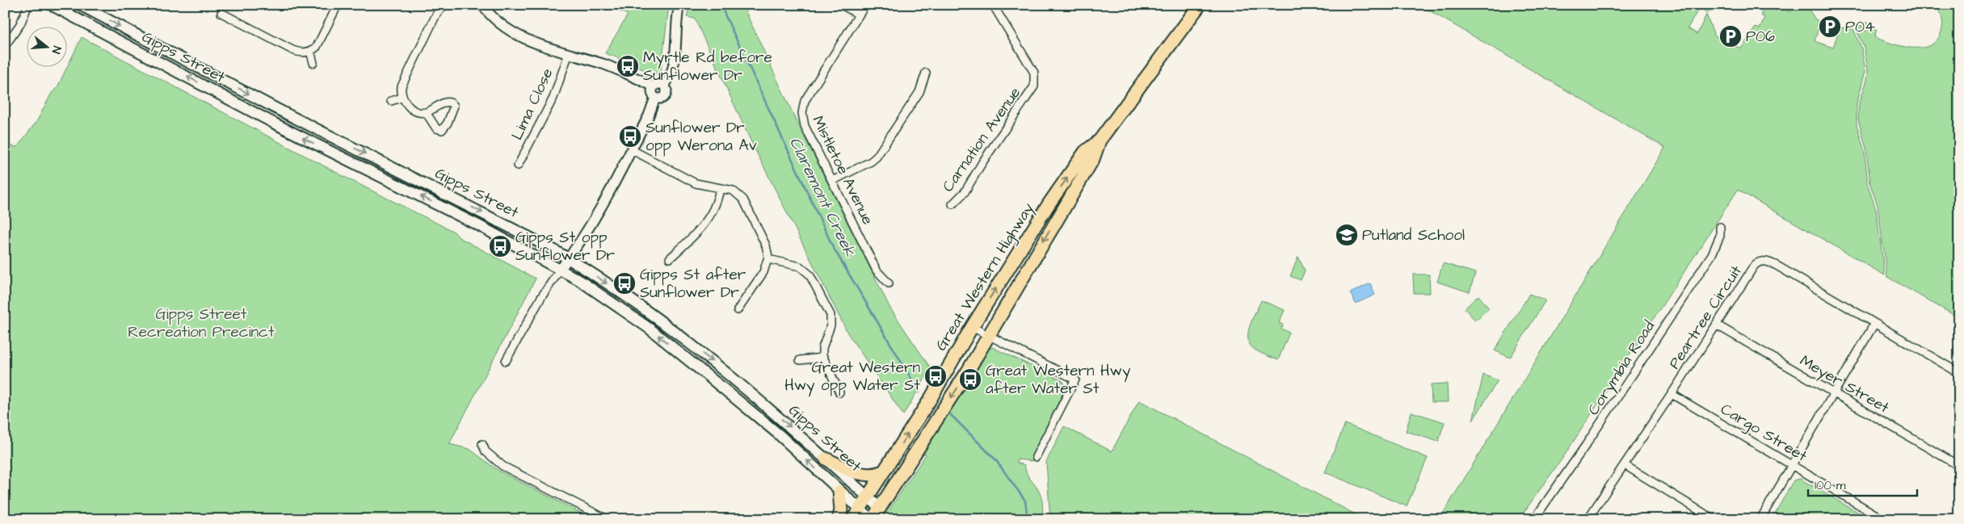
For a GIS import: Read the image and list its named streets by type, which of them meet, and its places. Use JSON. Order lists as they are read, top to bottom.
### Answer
{
  "streets": {
    "highway": ["Great Western Highway"],
    "main road": ["Gipps Street"],
    "street": [
      "Lima Close",
      "Carnation Avenue",
      "Mistletoe Avenue",
      "Peartree Circuit",
      "Corymbia Road",
      "Meyer Street",
      "Cargo Street"
    ]
  },
  "crossings": [
    ["Gipps Street", "Great Western Highway"],
    ["Peartree Circuit", "Meyer Street"],
    ["Peartree Circuit", "Cargo Street"]
  ],
  "water": ["Claremont Creek"],
  "parks": ["Gipps Street Recreation Precinct"],
  "places": {
    "parking": ["P04", "P06"],
    "bus stop": [
      "Myrtle Rd before Sunflower Dr",
      "Sunflower Dr opp Werona Av",
      "Gipps St opp Sunflower Dr",
      "Gipps St after Sunflower Dr",
      "Great Western Hwy opp Water St",
      "Great Western Hwy after Water St"
    ],
    "school or university": ["Putland School"]
  },
  "scale_bar": "100 m",
  "north": "right"
}
